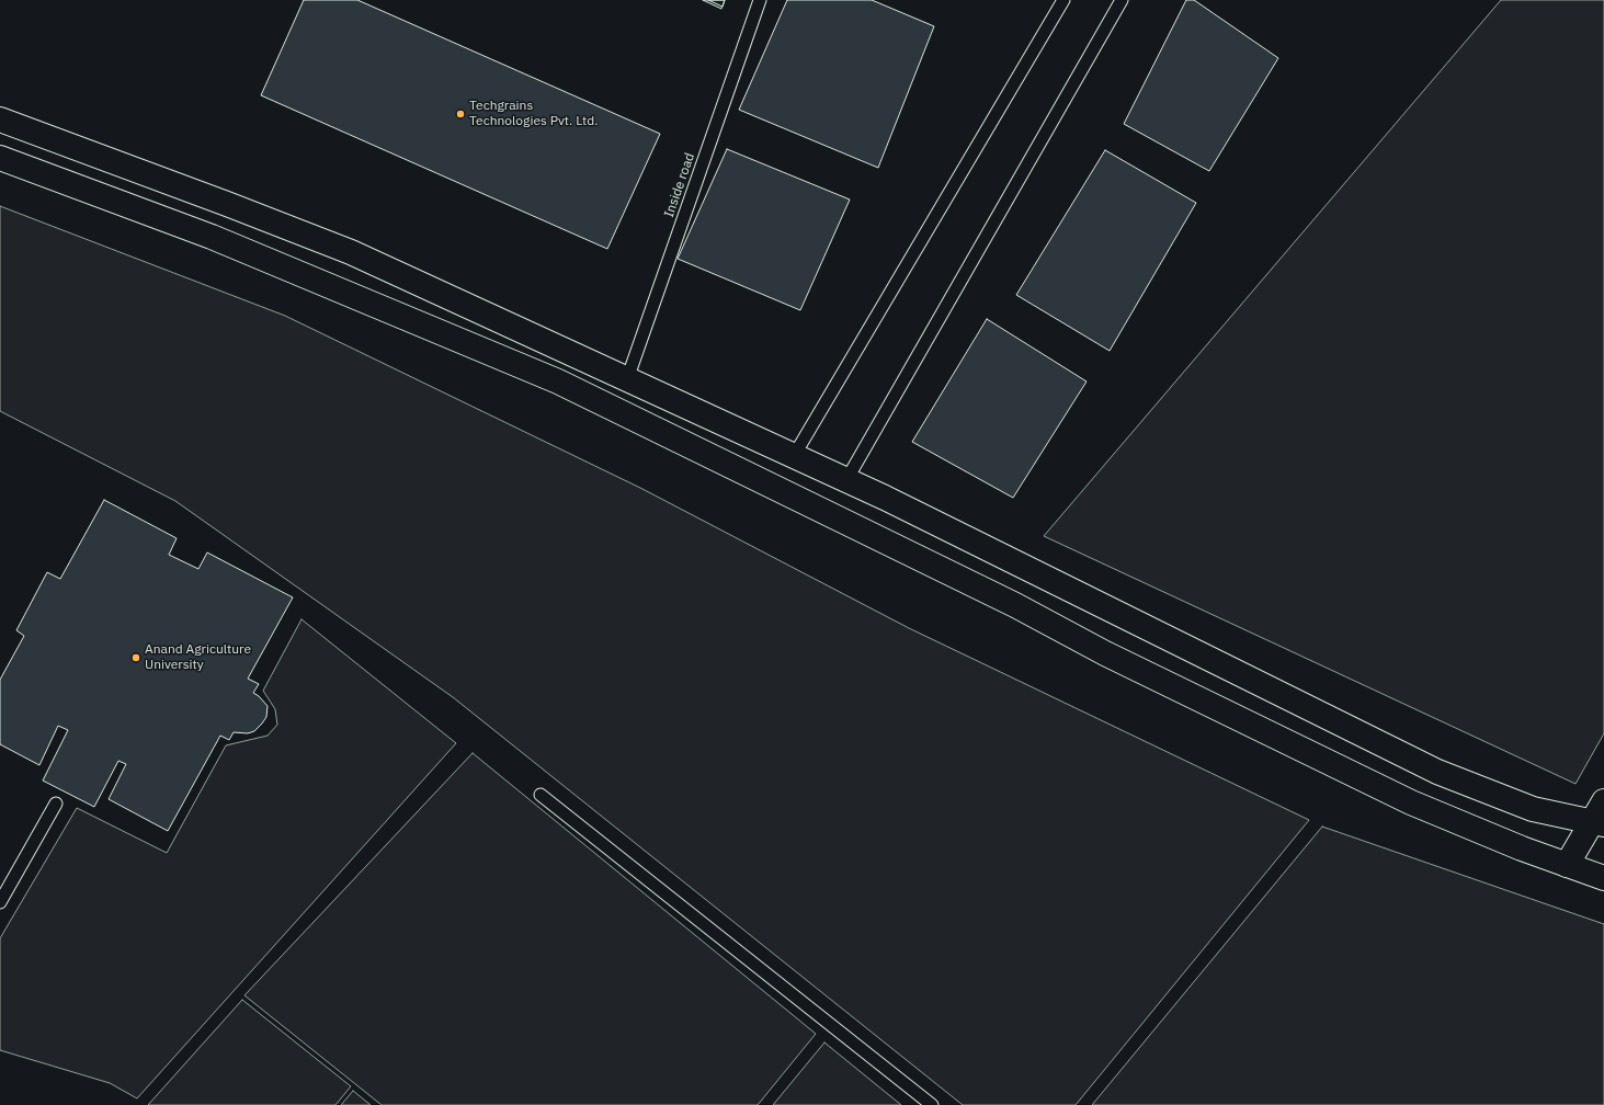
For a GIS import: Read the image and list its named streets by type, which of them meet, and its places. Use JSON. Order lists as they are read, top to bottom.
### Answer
{
  "streets": {
    "lane": ["Inside road"]
  },
  "places": ["Techgrains Technologies Pvt. Ltd.", "Anand Agriculture University"]
}
